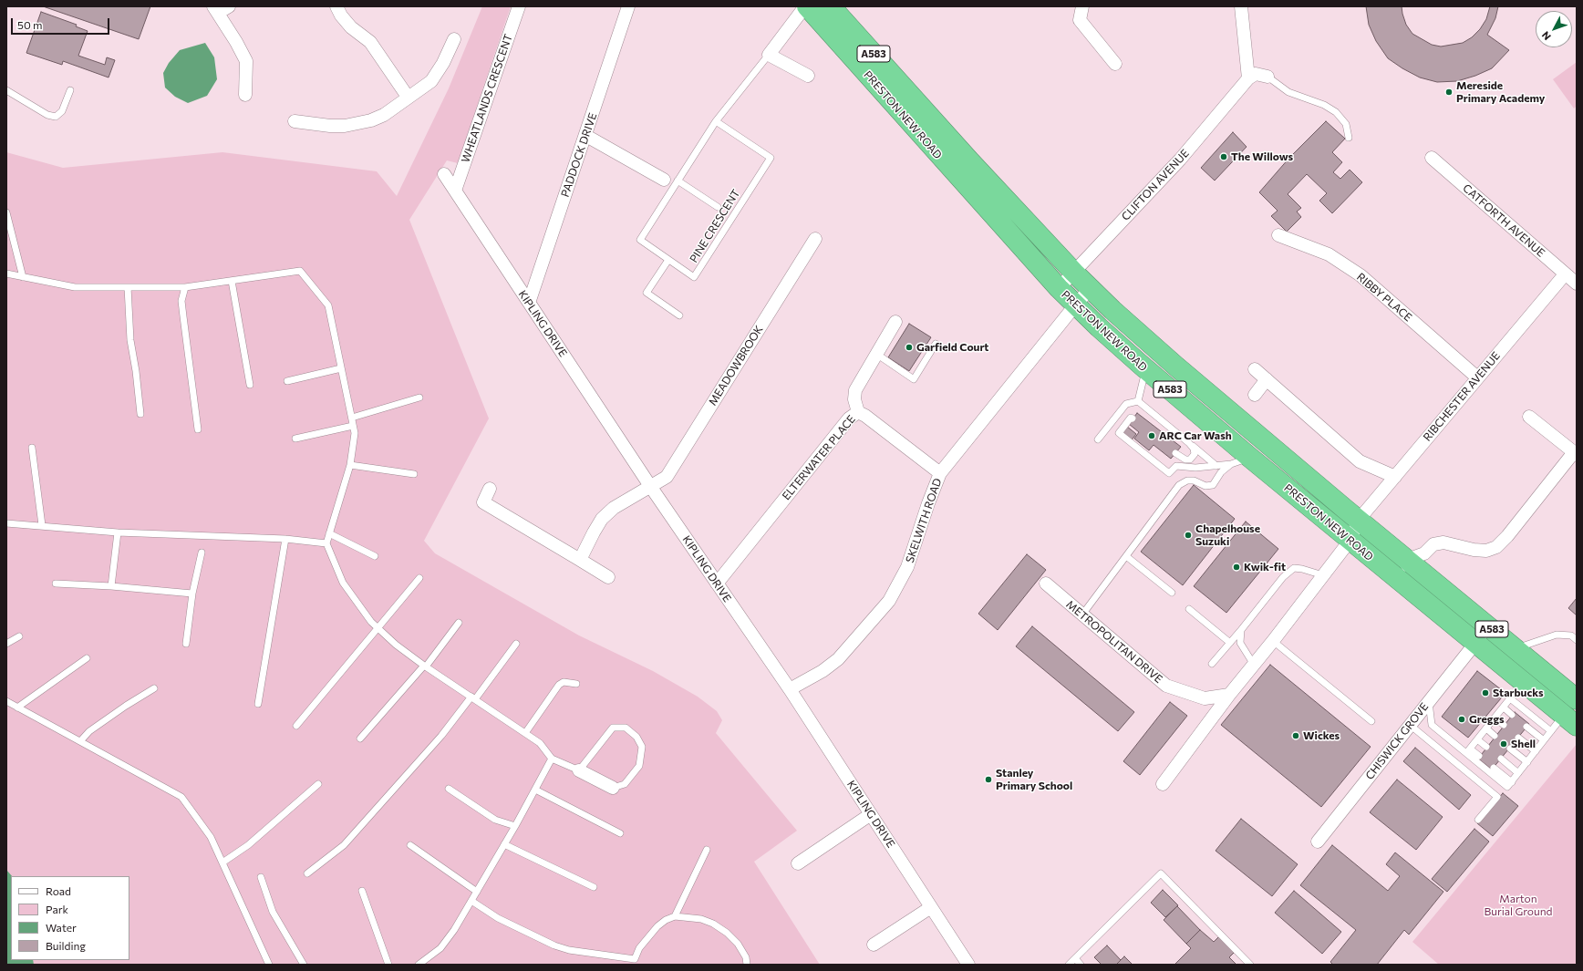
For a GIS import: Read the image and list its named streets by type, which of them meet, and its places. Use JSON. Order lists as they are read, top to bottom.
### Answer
{
  "streets": {
    "highway": ["A583", "PRESTON NEW ROAD"],
    "street": [
      "WHEATLANDS CRESCENT",
      "PADDOCK DRIVE",
      "CLIFTON AVENUE",
      "CATFORTH AVENUE",
      "RIBBY PLACE",
      "KIPLING DRIVE",
      "MEADOWBROOK",
      "RIBCHESTER AVENUE",
      "ELTERWATER PLACE",
      "SKELWITH ROAD",
      "METROPOLITAN DRIVE",
      "CHISWICK GROVE"
    ],
    "lane": ["PINE CRESCENT"]
  },
  "crossings": [
    ["WHEATLANDS CRESCENT", "KIPLING DRIVE"],
    ["PRESTON NEW ROAD", "CLIFTON AVENUE"],
    ["PRESTON NEW ROAD", "PINE CRESCENT"],
    ["PRESTON NEW ROAD", "RIBCHESTER AVENUE"],
    ["PRESTON NEW ROAD", "SKELWITH ROAD"],
    ["PRESTON NEW ROAD", "CHISWICK GROVE"],
    ["PADDOCK DRIVE", "KIPLING DRIVE"],
    ["CATFORTH AVENUE", "RIBCHESTER AVENUE"],
    ["RIBBY PLACE", "RIBCHESTER AVENUE"],
    ["KIPLING DRIVE", "MEADOWBROOK"],
    ["KIPLING DRIVE", "ELTERWATER PLACE"],
    ["KIPLING DRIVE", "SKELWITH ROAD"]
  ],
  "parks": ["Marton Burial Ground"],
  "places": [
    "Mereside Primary Academy",
    "The Willows",
    "Garfield Court",
    "ARC Car Wash",
    "Chapelhouse Suzuki",
    "Kwik-fit",
    "Starbucks",
    "Greggs",
    "Wickes",
    "Shell",
    "Stanley Primary School"
  ],
  "legend": [
    "Road",
    "Park",
    "Water",
    "Building"
  ],
  "scale_bar": "50 m",
  "north": "bottom left"
}
